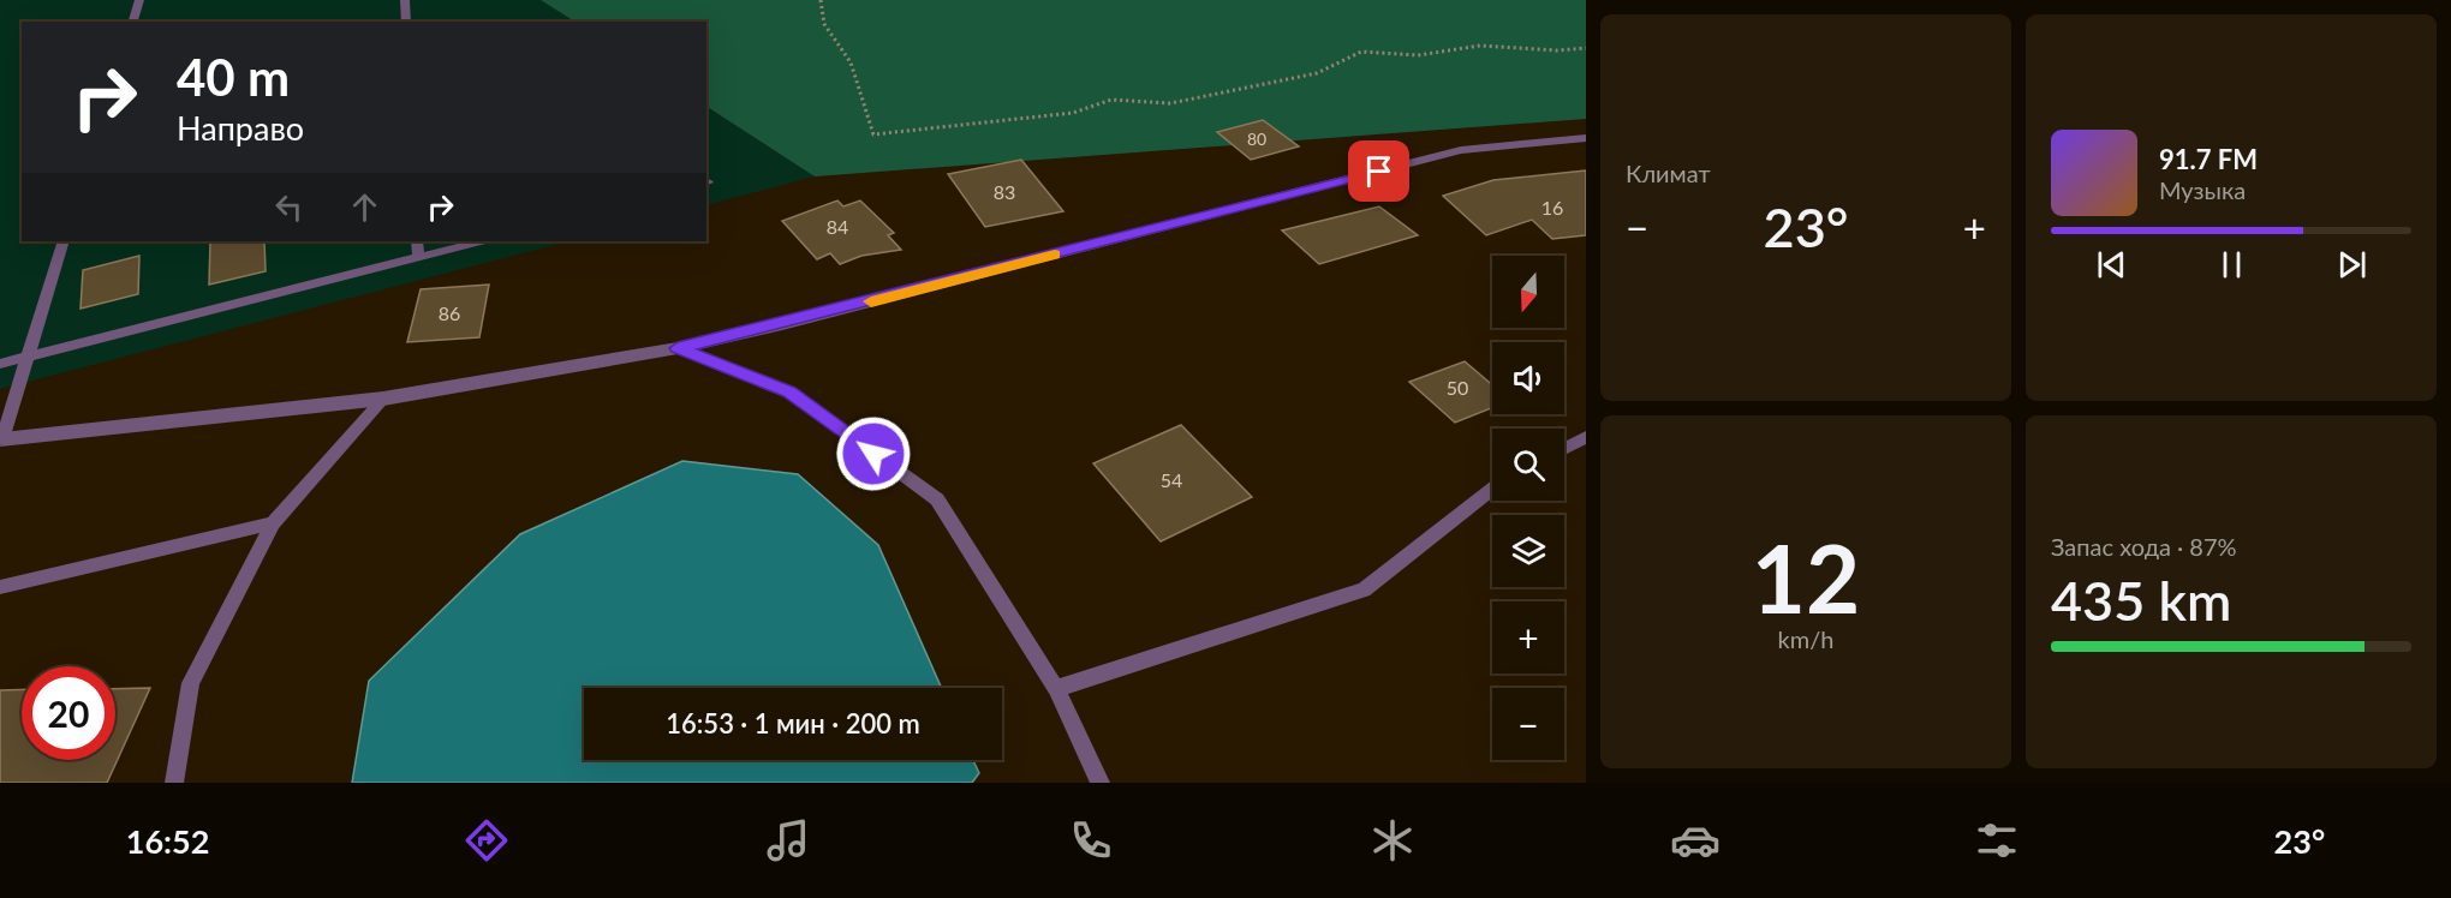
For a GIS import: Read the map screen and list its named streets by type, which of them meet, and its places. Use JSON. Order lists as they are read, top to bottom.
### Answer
{
  "house_numbers": [
    "80",
    "83",
    "16",
    "84",
    "86",
    "50",
    "54"
  ],
  "north": "bottom",
  "page": {
    "tile": [
      "Климат",
      ["12", "km/h"],
      ["Запас хода · 87%", "435 km"]
    ],
    "turn": ["40 m", "Направо"],
    "song": ["91.7 FM", "Музыка"],
    "heat": ["−", "23°", "+"],
    "map_buttons": ["+", "−"],
    "limit": "20",
    "trip": "16:53 · 1 мин · 200 m",
    "tabs": ["16:52", "23°"]
  }
}
